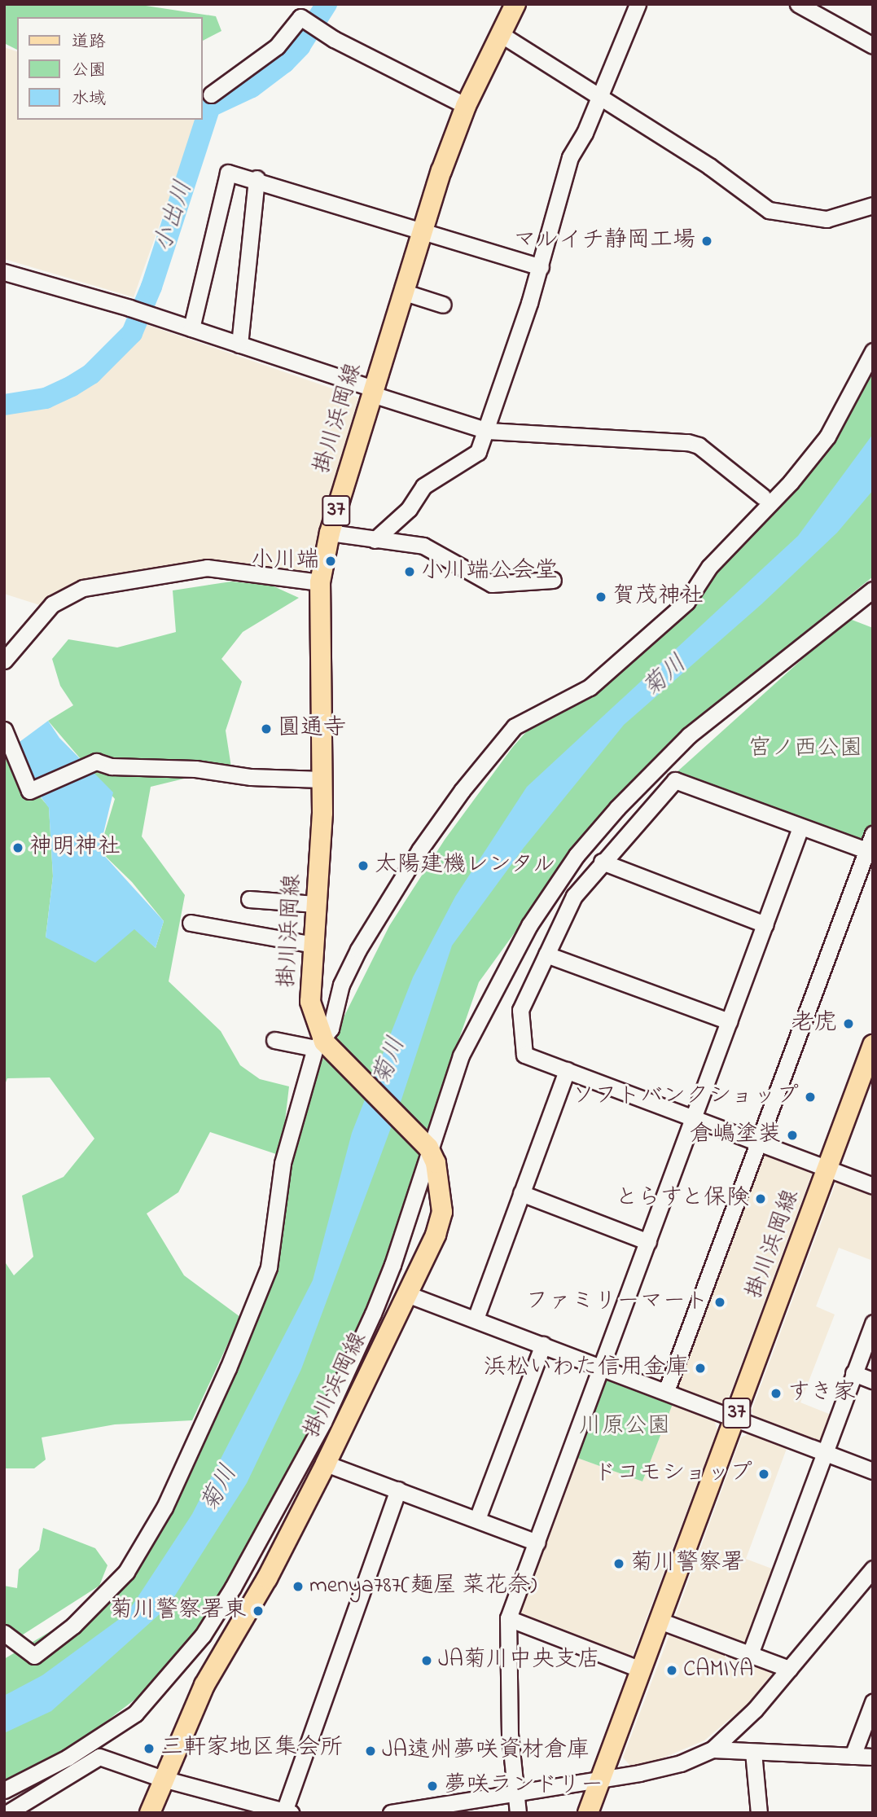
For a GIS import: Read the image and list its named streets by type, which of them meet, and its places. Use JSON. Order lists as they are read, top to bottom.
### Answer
{
  "streets": {
    "main road": ["掛川浜岡線", "37"]
  },
  "water": ["小出川", "菊川"],
  "parks": ["宮ノ西公園", "川原公園"],
  "places": [
    "マルイチ静岡工場",
    "小川端",
    "小川端公会堂",
    "賀茂神社",
    "圓通寺",
    "神明神社",
    "太陽建機レンタル",
    "老虎",
    "ソフトバンクショップ",
    "倉嶋塗装",
    "とらすと保険",
    "ファミリーマート",
    "浜松いわた信用金庫",
    "すき家",
    "ドコモショップ",
    "菊川警察署",
    "menya787(麺屋 菜花奈)",
    "菊川警察署東",
    "JA菊川中央支店",
    "CAMIYA",
    "三軒家地区集会所",
    "JA遠州夢咲資材倉庫",
    "夢咲ランドリー"
  ],
  "legend": ["道路", "公園", "水域"]
}
